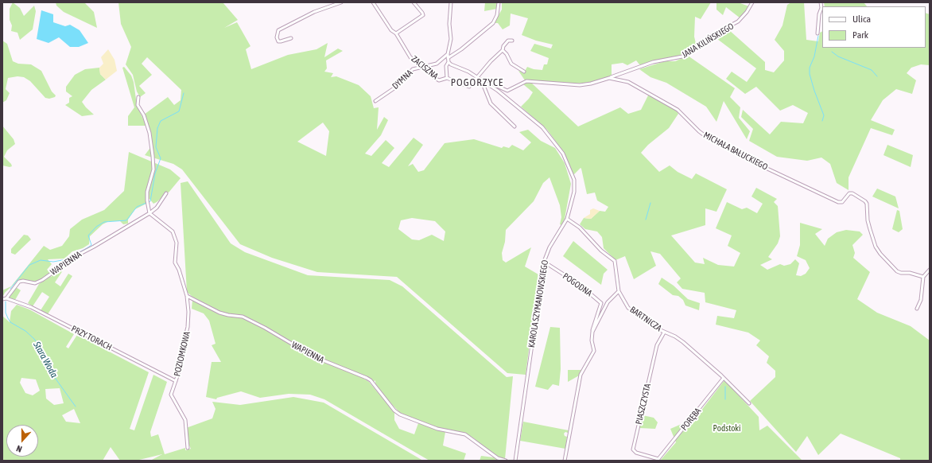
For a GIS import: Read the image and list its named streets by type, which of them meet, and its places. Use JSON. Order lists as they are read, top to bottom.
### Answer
{
  "streets": {
    "street": [
      "JANA KILIŃSKIEGO",
      "ZACISZNA",
      "DYMNA",
      "MICHAŁA BAŁUCKIEGO",
      "WAPIENNA",
      "POGODNA",
      "KAROLA SZYMANOWSKIEGO",
      "BARTNICZA",
      "PRZY TORACH",
      "POZIOMKOWA",
      "PIASZCZYSTA",
      "PORĘBA"
    ]
  },
  "crossings": [
    ["JANA KILIŃSKIEGO", "MICHAŁA BAŁUCKIEGO"],
    ["ZACISZNA", "DYMNA"],
    ["ZACISZNA", "KAROLA SZYMANOWSKIEGO"],
    ["MICHAŁA BAŁUCKIEGO", "KAROLA SZYMANOWSKIEGO"],
    ["WAPIENNA", "PRZY TORACH"],
    ["WAPIENNA", "POZIOMKOWA"],
    ["POGODNA", "KAROLA SZYMANOWSKIEGO"],
    ["KAROLA SZYMANOWSKIEGO", "BARTNICZA"],
    ["BARTNICZA", "PIASZCZYSTA"],
    ["BARTNICZA", "PORĘBA"],
    ["PRZY TORACH", "POZIOMKOWA"],
    ["PIASZCZYSTA", "PORĘBA"]
  ],
  "districts": ["POGORZYCE"],
  "water": ["Stara Woda"],
  "parks": ["Podstoki"],
  "legend": ["Ulica", "Park"],
  "north": "bottom"
}
